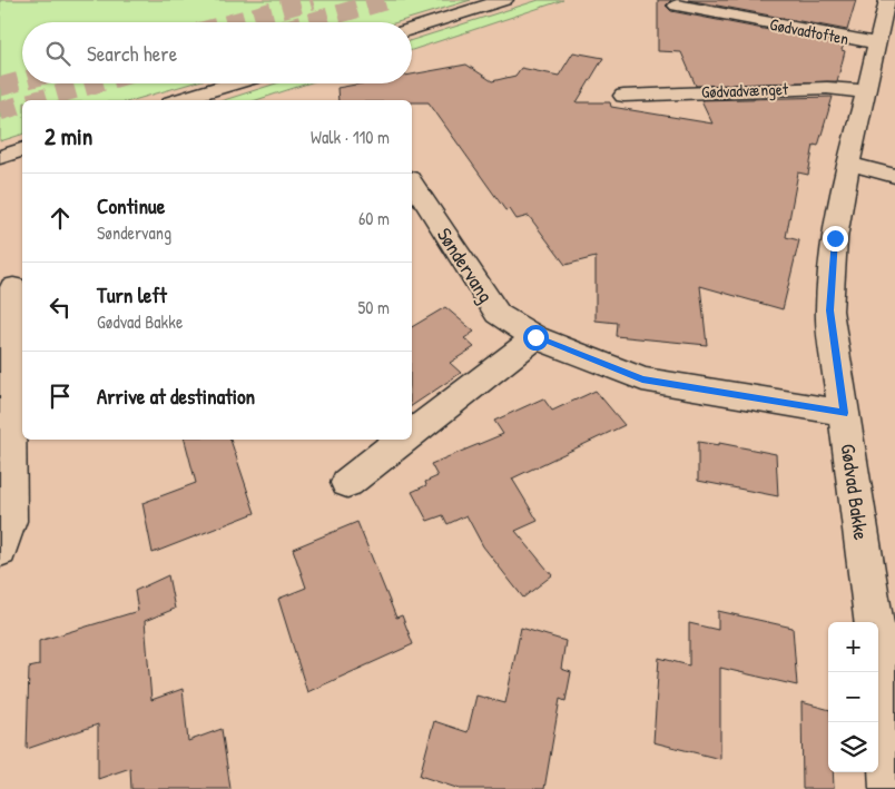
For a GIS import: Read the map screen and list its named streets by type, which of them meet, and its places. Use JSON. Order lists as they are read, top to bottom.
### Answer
{
  "streets": {
    "street": [
      "Gødvadtoften",
      "Gødvadvænget",
      "Søndervang",
      "Gødvad Bakke"
    ]
  },
  "crossings": [
    ["Gødvadtoften", "Gødvad Bakke"],
    ["Gødvadvænget", "Gødvad Bakke"],
    ["Søndervang", "Gødvad Bakke"]
  ],
  "page": {
    "search": "Search here",
    "heading": ["2 min", "Walk · 110 m"],
    "list": [
      ["Continue", "Søndervang", "60 m"],
      ["Turn left", "Gødvad Bakke", "50 m"],
      "Arrive at destination"
    ],
    "map_buttons": ["+", "−"]
  }
}
